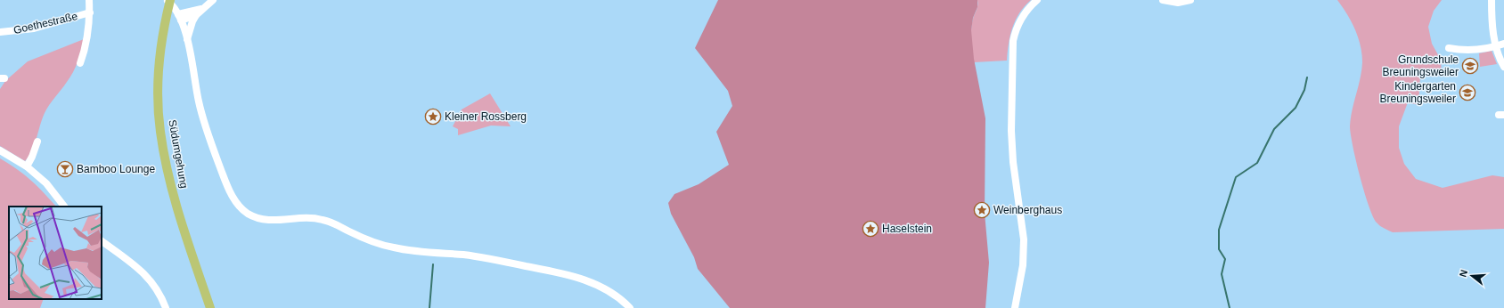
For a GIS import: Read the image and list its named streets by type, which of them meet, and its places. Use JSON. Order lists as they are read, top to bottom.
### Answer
{
  "streets": {
    "main road": ["Südumgehung"],
    "street": ["Goethestraße"]
  },
  "places": {
    "school or university": ["Grundschule Breuningsweiler", "Kindergarten Breuningsweiler"],
    "place": ["Kleiner Rossberg", "Weinberghaus", "Haselstein"],
    "bar": ["Bamboo Lounge"]
  },
  "north": "left"
}
